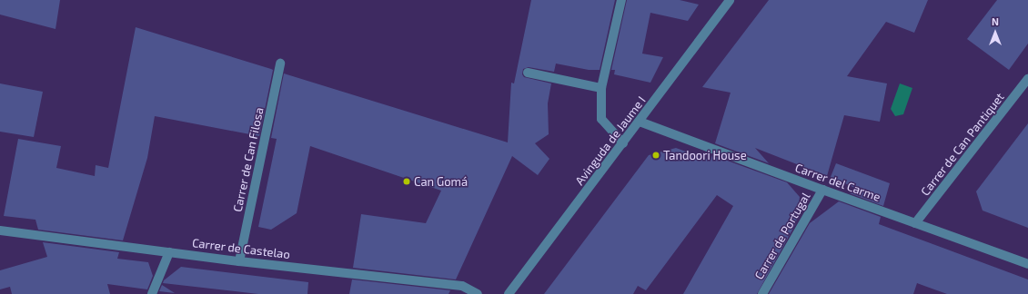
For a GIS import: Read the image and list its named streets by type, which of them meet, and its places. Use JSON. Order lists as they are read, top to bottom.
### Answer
{
  "streets": {
    "street": [
      "Avinguda de Jaume I",
      "Carrer de Can Pantiquet",
      "Carrer de Can Filosa",
      "Carrer del Carme",
      "Carrer de Portugal",
      "Carrer de Castelao"
    ]
  },
  "crossings": [
    ["Avinguda de Jaume I", "Carrer del Carme"],
    ["Carrer de Can Pantiquet", "Carrer del Carme"],
    ["Carrer de Can Filosa", "Carrer de Castelao"],
    ["Carrer del Carme", "Carrer de Portugal"]
  ],
  "places": ["Tandoori House", "Can Gomá"],
  "north": "top"
}
